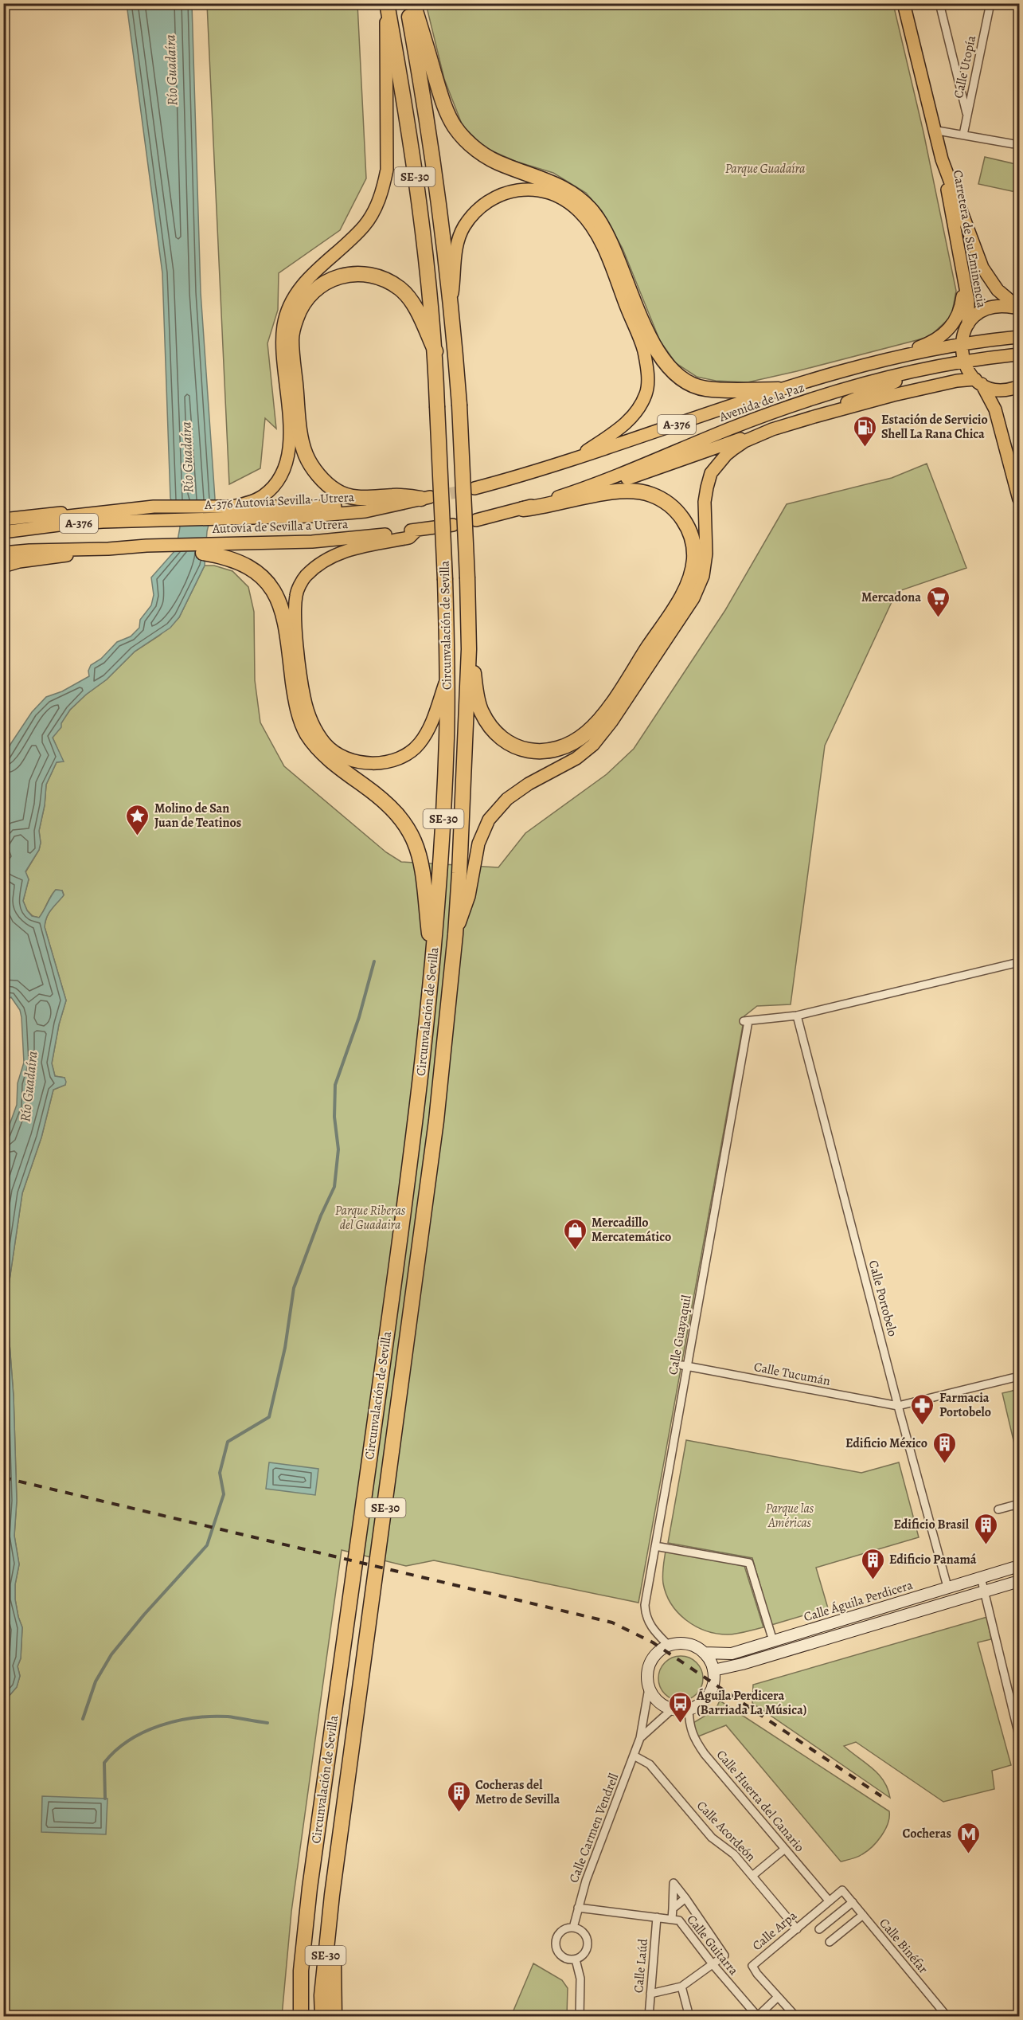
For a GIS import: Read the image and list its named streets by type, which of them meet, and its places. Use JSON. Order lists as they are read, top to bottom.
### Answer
{
  "streets": {
    "highway": ["SE-30", "Circunvalación de Sevilla"],
    "main road": [
      "Carretera de Su Eminencia",
      "Avenida de la Paz",
      "A-376",
      "A-376 Autovía Sevilla - Utrera",
      "Autovía de Sevilla a Utrera"
    ],
    "street": [
      "Calle Utopía",
      "Calle Portobelo",
      "Calle Guayaquil",
      "Calle Tucumán",
      "Calle Águila Perdicera",
      "Calle Huerta del Canario",
      "Calle Carmen Vendrell",
      "Calle Acordeón",
      "Calle Arpa",
      "Calle Guitarra",
      "Calle Binéfar",
      "Calle Laúd"
    ]
  },
  "crossings": [
    ["Avenida de la Paz", "A-376"],
    ["A-376", "Autovía de Sevilla a Utrera"],
    ["Calle Portobelo", "Calle Guayaquil"],
    ["Calle Portobelo", "Calle Tucumán"],
    ["Calle Portobelo", "Calle Águila Perdicera"],
    ["Calle Guayaquil", "Calle Tucumán"],
    ["Calle Guayaquil", "Calle Águila Perdicera"],
    ["Calle Guayaquil", "Calle Huerta del Canario"],
    ["Calle Guayaquil", "Calle Carmen Vendrell"],
    ["Calle Águila Perdicera", "Calle Huerta del Canario"],
    ["Calle Águila Perdicera", "Calle Carmen Vendrell"],
    ["Calle Huerta del Canario", "Calle Carmen Vendrell"],
    ["Calle Huerta del Canario", "Calle Arpa"],
    ["Calle Carmen Vendrell", "Calle Acordeón"],
    ["Calle Carmen Vendrell", "Calle Guitarra"],
    ["Calle Acordeón", "Calle Arpa"],
    ["Calle Arpa", "Calle Binéfar"],
    ["Calle Guitarra", "Calle Laúd"]
  ],
  "water": ["Río Guadaíra"],
  "parks": ["Parque Guadaíra", "Parque Riberas del Guadaira", "Parque las Américas"],
  "places": {
    "fuel station": ["Estación de Servicio Shell La Rana Chica"],
    "supermarket": ["Mercadona"],
    "place": ["Molino de San Juan de Teatinos"],
    "shop": ["Mercadillo Mercatemático"],
    "pharmacy": ["Farmacia Portobelo"],
    "building": [
      "Edificio México",
      "Edificio Brasil",
      "Edificio Panamá",
      "Cocheras del Metro de Sevilla"
    ],
    "bus stop": ["Águila Perdicera (Barriada La Música)"],
    "metro station": ["Cocheras"]
  }
}
